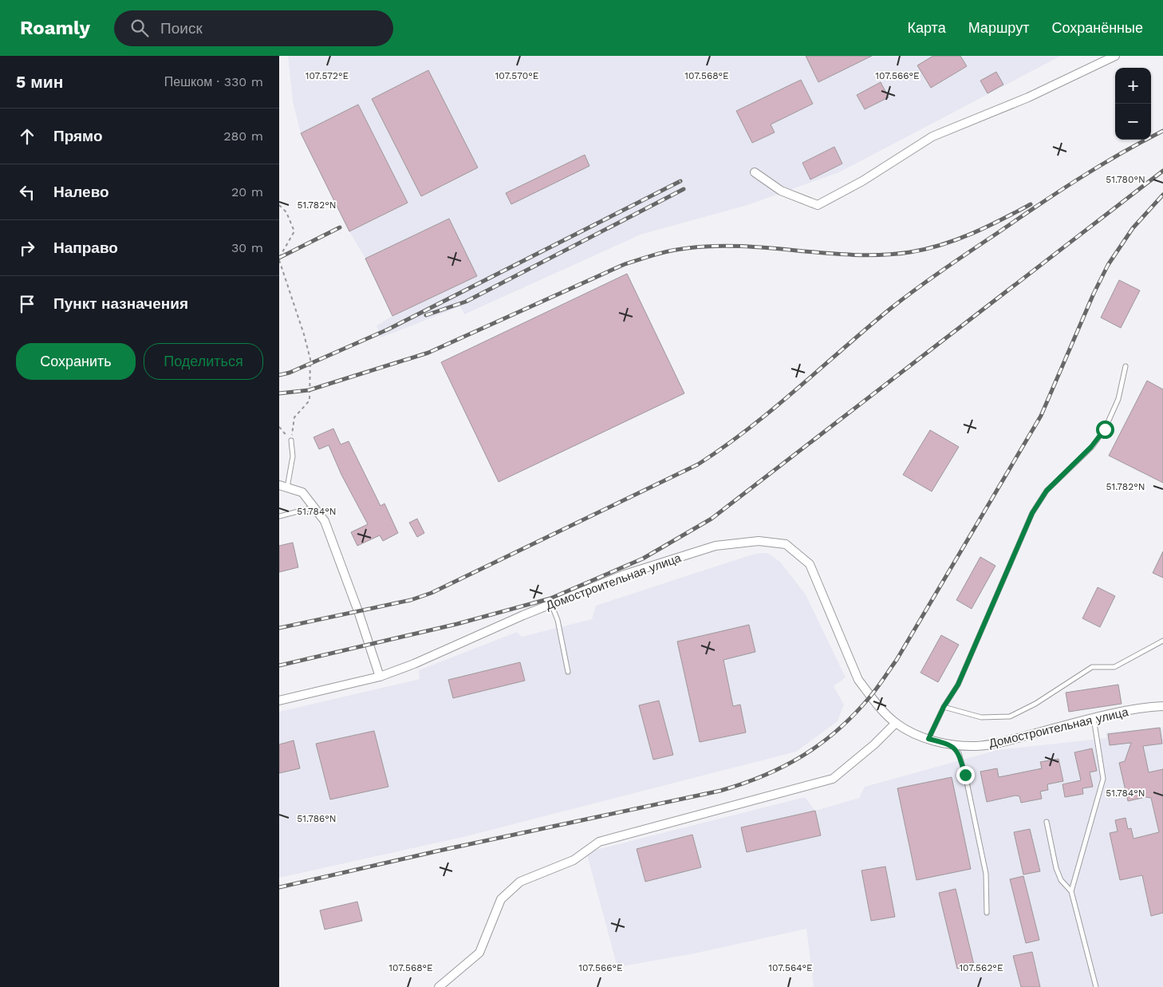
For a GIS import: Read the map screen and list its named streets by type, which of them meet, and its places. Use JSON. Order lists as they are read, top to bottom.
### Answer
{
  "streets": {
    "street": ["Домостроительная улица"]
  },
  "page": {
    "header": "Roamly",
    "search": "Поиск",
    "nav": ["Карта", "Маршрут", "Сохранённые"],
    "heading": ["5 мин", "Пешком · 330 m"],
    "map_buttons": ["+", "−"],
    "list": [
      ["Прямо", "280 m"],
      ["Налево", "20 m"],
      ["Направо", "30 m"],
      "Пункт назначения"
    ],
    "buttons": ["Сохранить", "Поделиться"]
  },
  "coordinates": [
    "107.572°E",
    "107.570°E",
    "107.568°E",
    "107.566°E",
    "51.780°N",
    "51.782°N",
    "51.784°N",
    "51.786°N",
    "107.564°E",
    "107.562°E"
  ]
}
